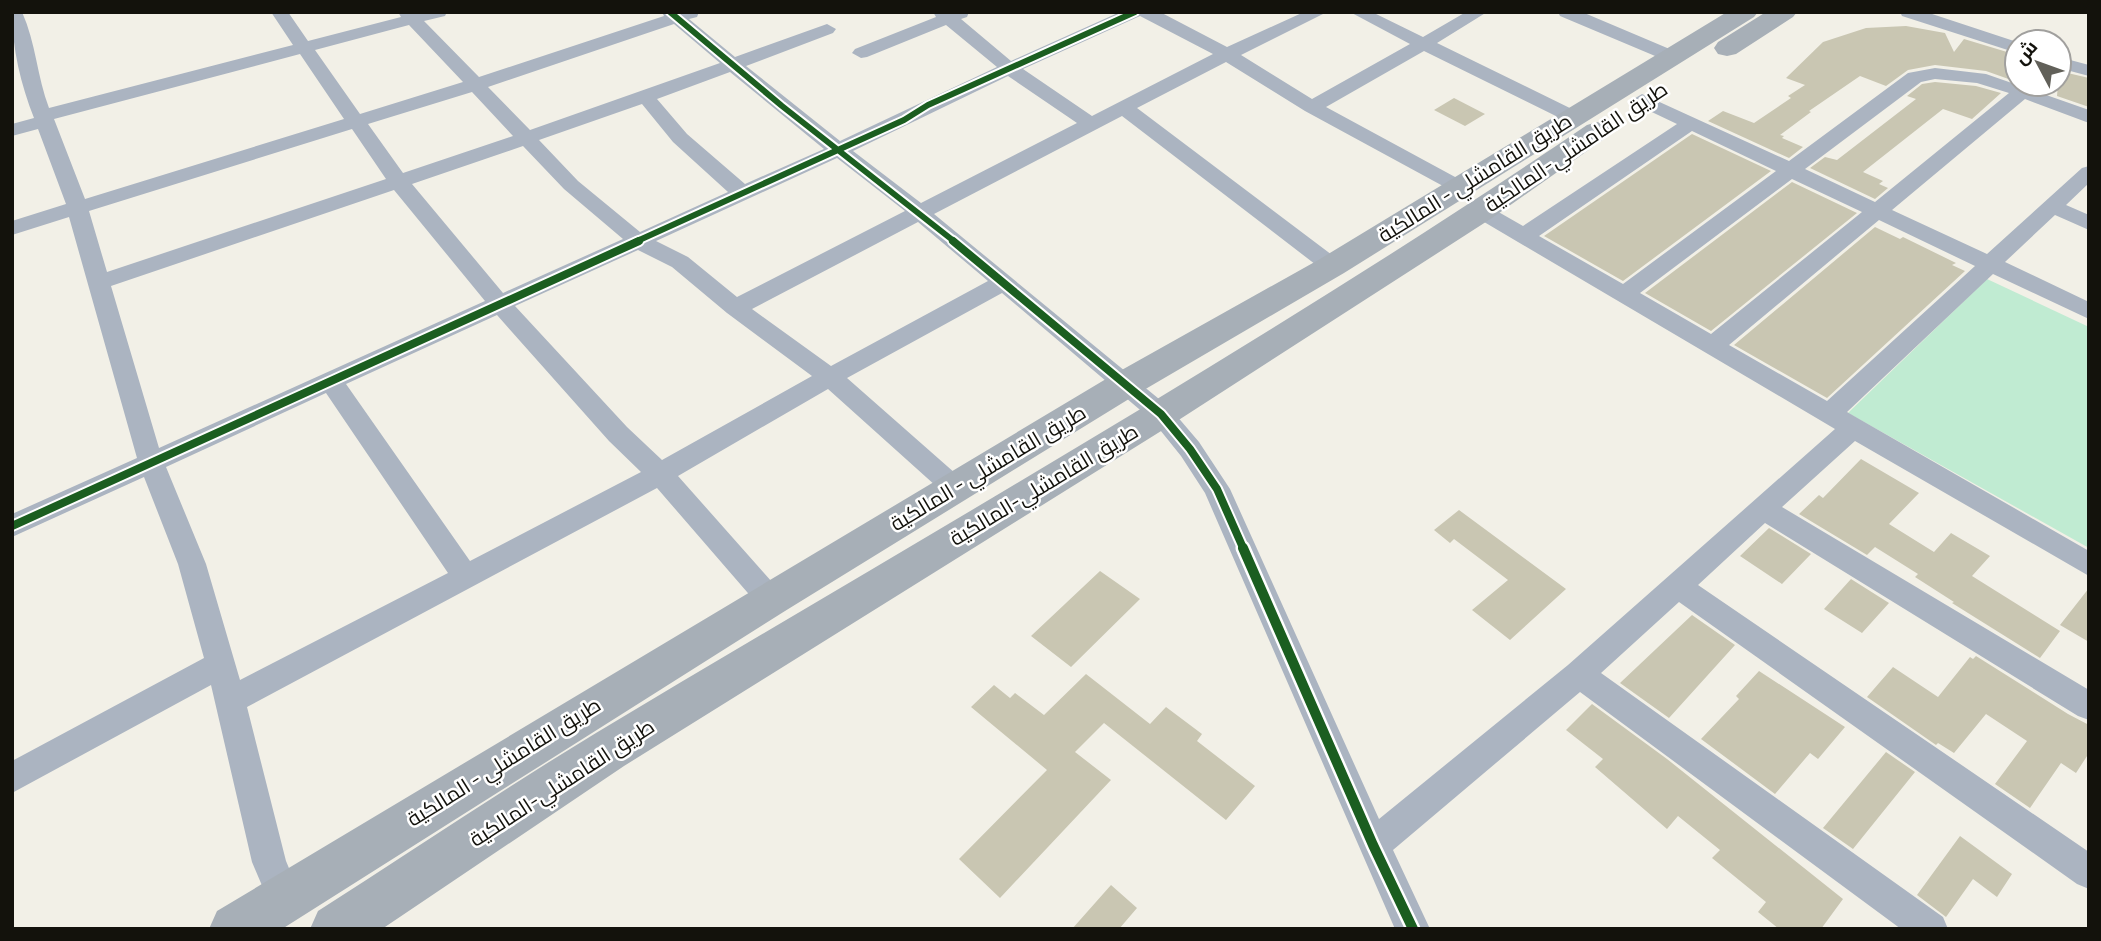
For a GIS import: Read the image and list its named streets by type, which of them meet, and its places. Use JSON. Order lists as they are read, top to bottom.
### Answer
{
  "streets": {
    "highway": ["طريق القامشلي-المالكية", "طريق القامشلي - المالكية"]
  },
  "crossings": [
    ["طريق القامشلي-المالكية", "طريق القامشلي - المالكية"]
  ],
  "north": "top left"
}
